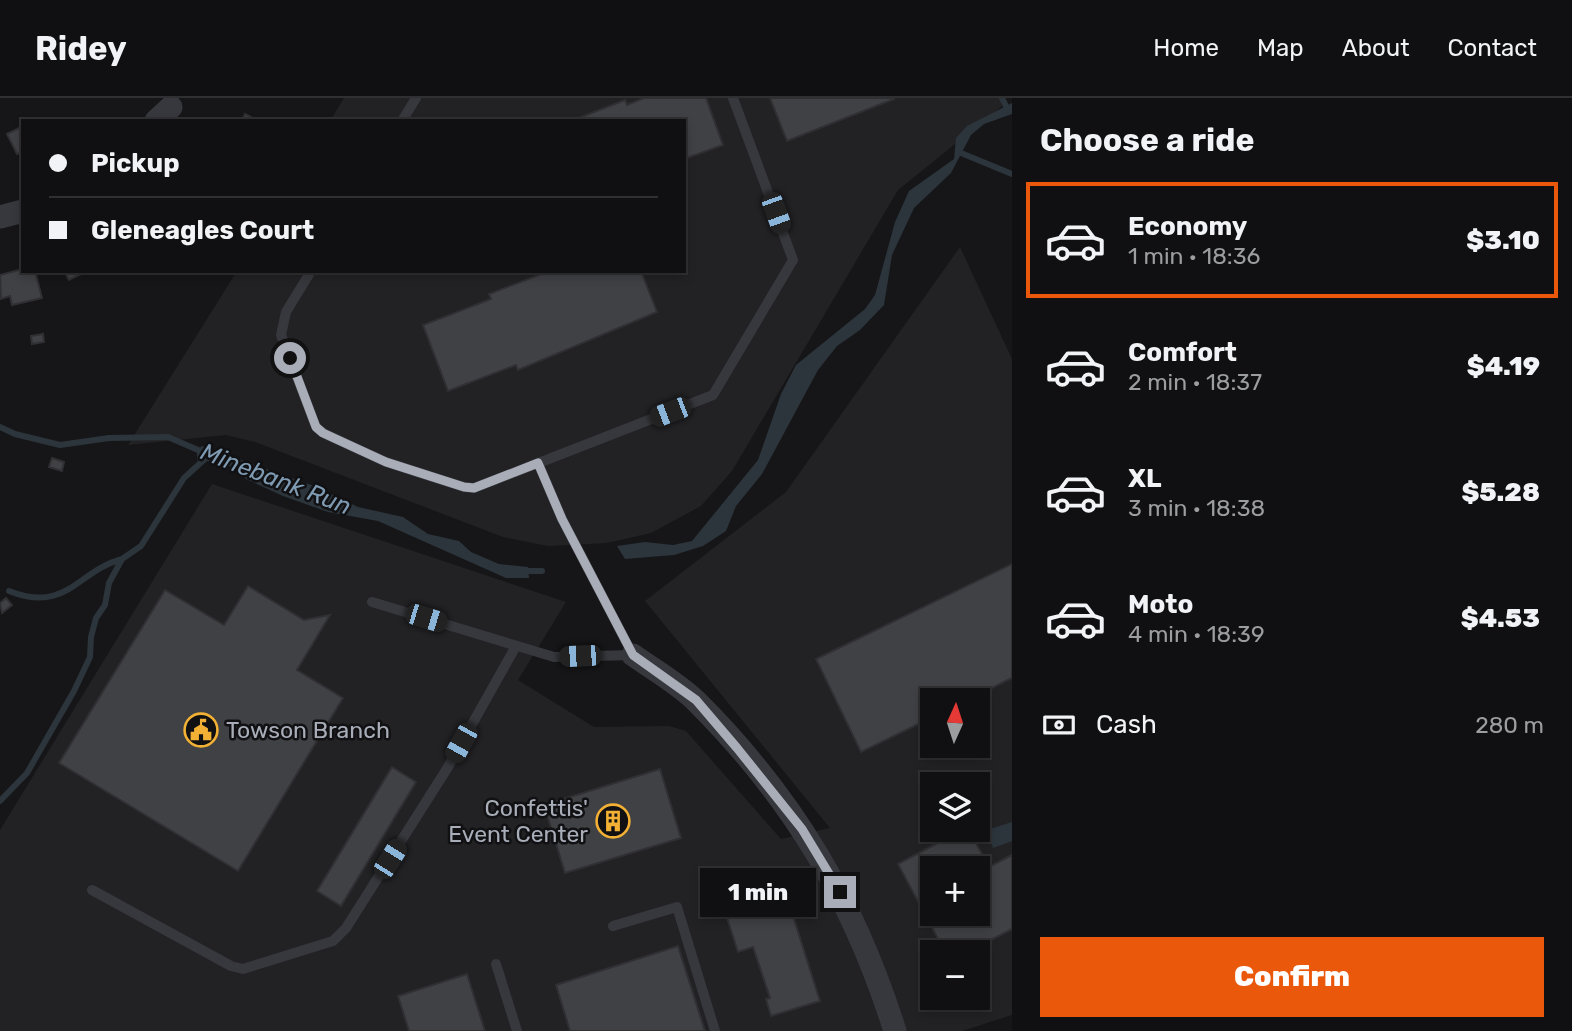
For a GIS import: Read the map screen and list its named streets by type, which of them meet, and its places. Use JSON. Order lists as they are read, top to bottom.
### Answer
{
  "water": ["Minebank Run"],
  "places": {
    "public building": ["Towson Branch"],
    "building": ["Confettis' Event Center"]
  },
  "north": "top",
  "page": {
    "header": "Ridey",
    "nav": [
      "Home",
      "Map",
      "About",
      "Contact"
    ],
    "heading": "Choose a ride",
    "banner": ["Pickup", "Gleneagles Court"],
    "list": [
      {
        "name": "Economy",
        "note": "1 min · 18:36",
        "value": "$3.10"
      },
      {
        "name": "Comfort",
        "note": "2 min · 18:37",
        "value": "$4.19"
      },
      {
        "name": "XL",
        "note": "3 min · 18:38",
        "value": "$5.28"
      },
      {
        "name": "Moto",
        "note": "4 min · 18:39",
        "value": "$4.53"
      }
    ],
    "pay": ["Cash", "280 m"],
    "map_buttons": ["+", "−"],
    "bubble": "1 min",
    "buttons": "Confirm"
  }
}
